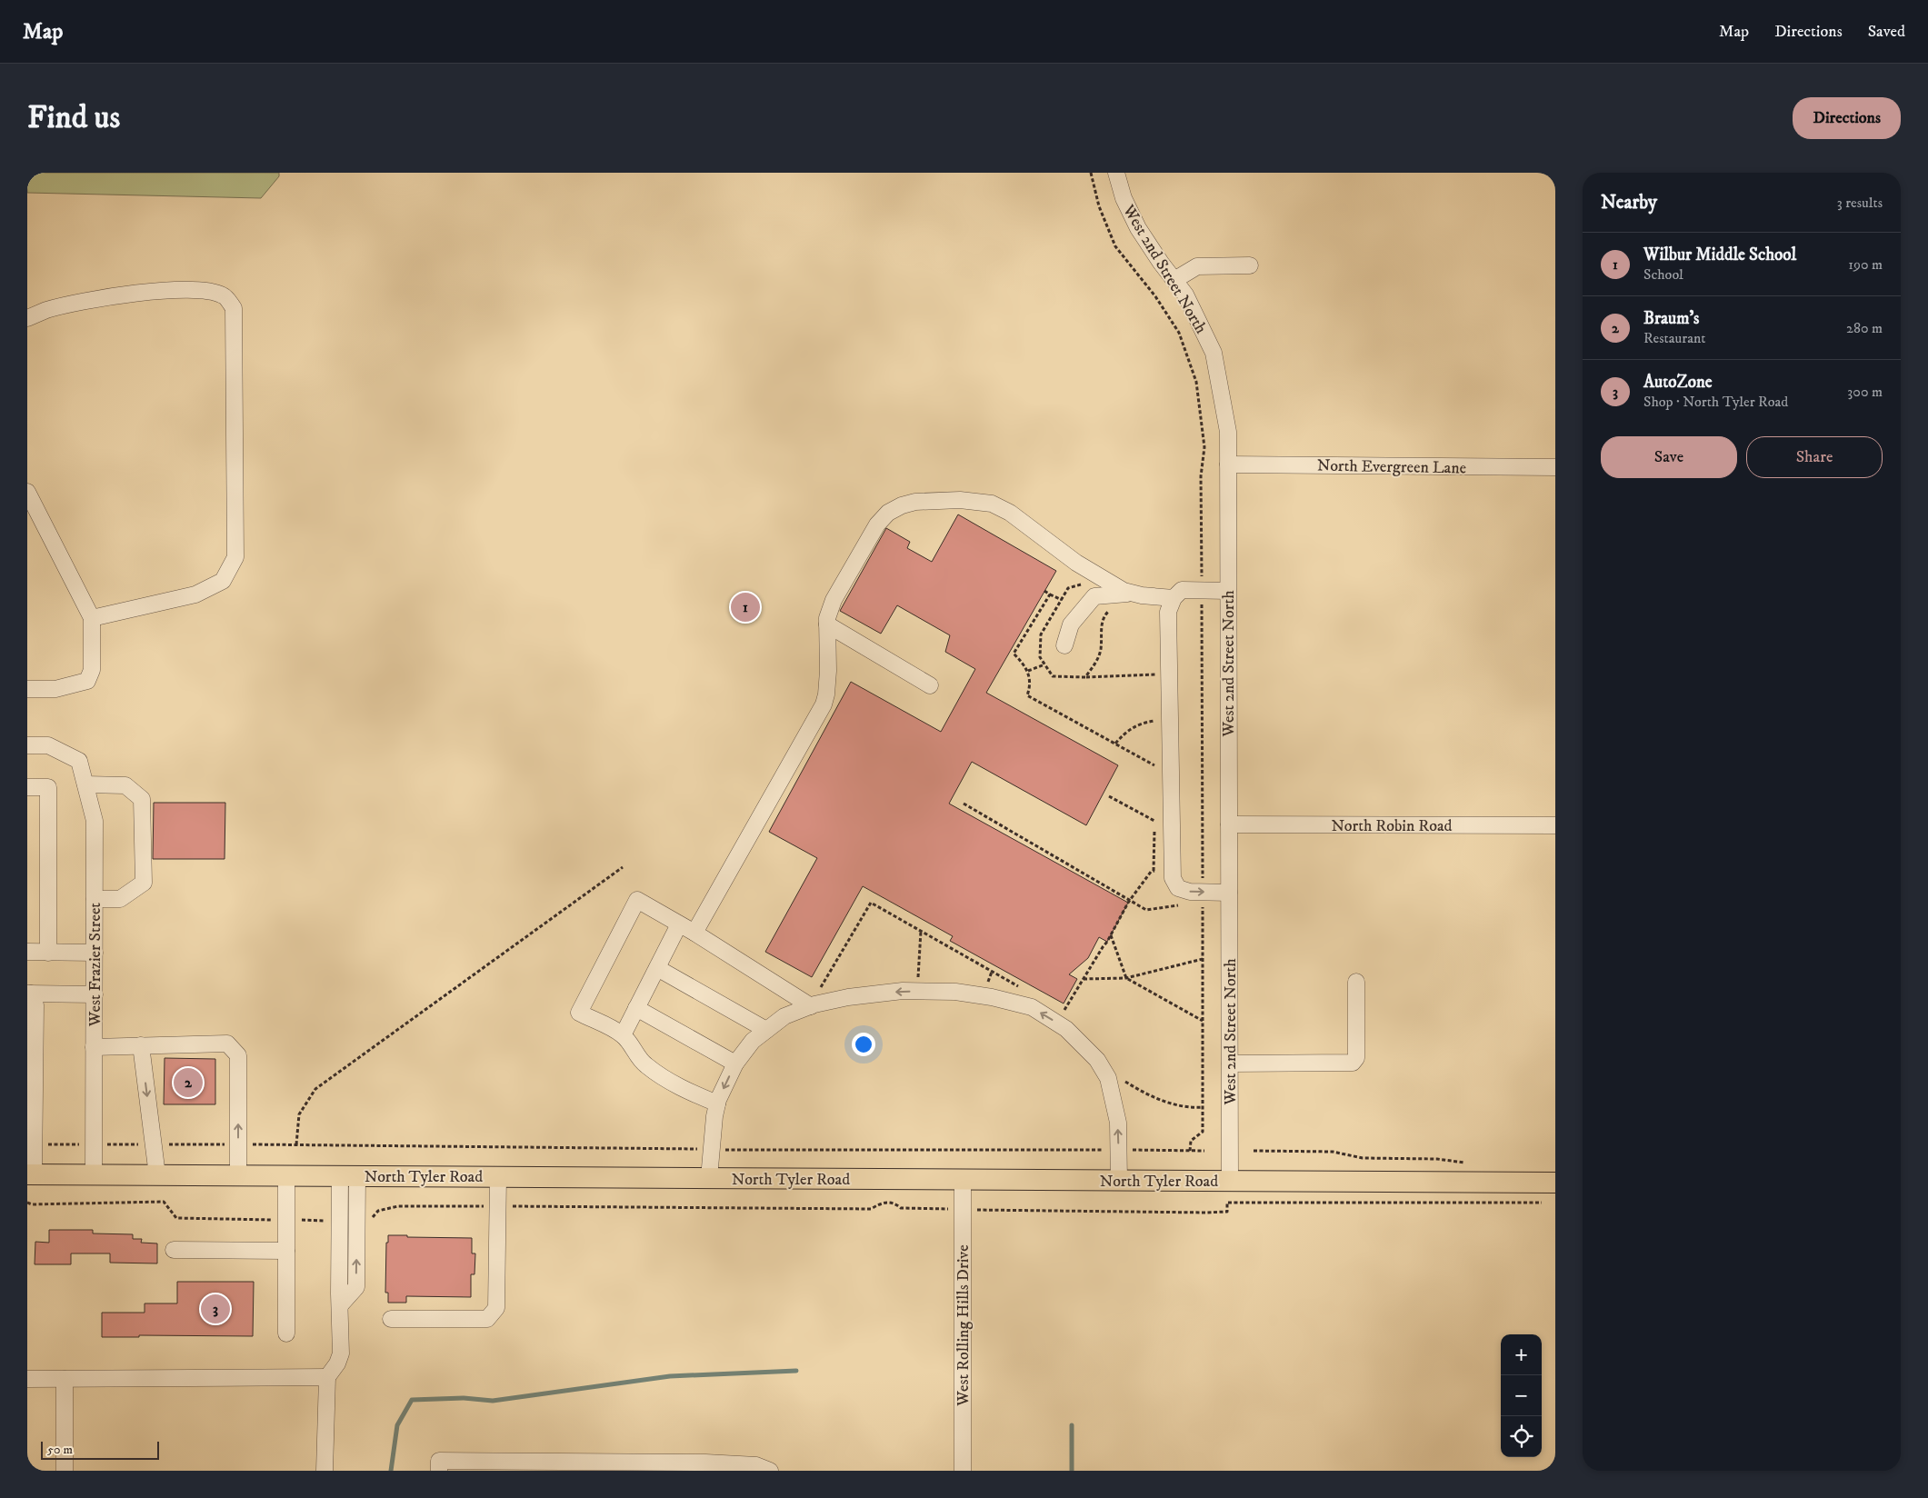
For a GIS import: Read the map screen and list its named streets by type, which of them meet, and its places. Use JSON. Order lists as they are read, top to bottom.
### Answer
{
  "streets": {
    "main road": ["North Tyler Road"],
    "street": [
      "West 2nd Street North",
      "North Evergreen Lane",
      "North Robin Road",
      "West Frazier Street",
      "West Rolling Hills Drive"
    ]
  },
  "crossings": [
    ["West 2nd Street North", "North Evergreen Lane"],
    ["West 2nd Street North", "North Robin Road"],
    ["West 2nd Street North", "North Tyler Road"],
    ["West Frazier Street", "North Tyler Road"],
    ["North Tyler Road", "West Rolling Hills Drive"]
  ],
  "scale_bar": "50 m",
  "page": {
    "header": "Map",
    "nav": ["Map", "Directions", "Saved"],
    "buttons": [
      "Directions",
      ["Save", "Share"]
    ],
    "title": "Find us",
    "heading": ["Nearby", "3 results"],
    "list": [
      {
        "mark": "1",
        "name": "Wilbur Middle School",
        "note": "School",
        "value": "190 m"
      },
      {
        "mark": "2",
        "name": "Braum's",
        "note": "Restaurant",
        "value": "280 m"
      },
      {
        "mark": "3",
        "name": "AutoZone",
        "note": "Shop · North Tyler Road",
        "value": "300 m"
      }
    ],
    "pins": ["1", "2", "3"],
    "map_buttons": ["+", "−"],
    "scale": "50 m"
  }
}
